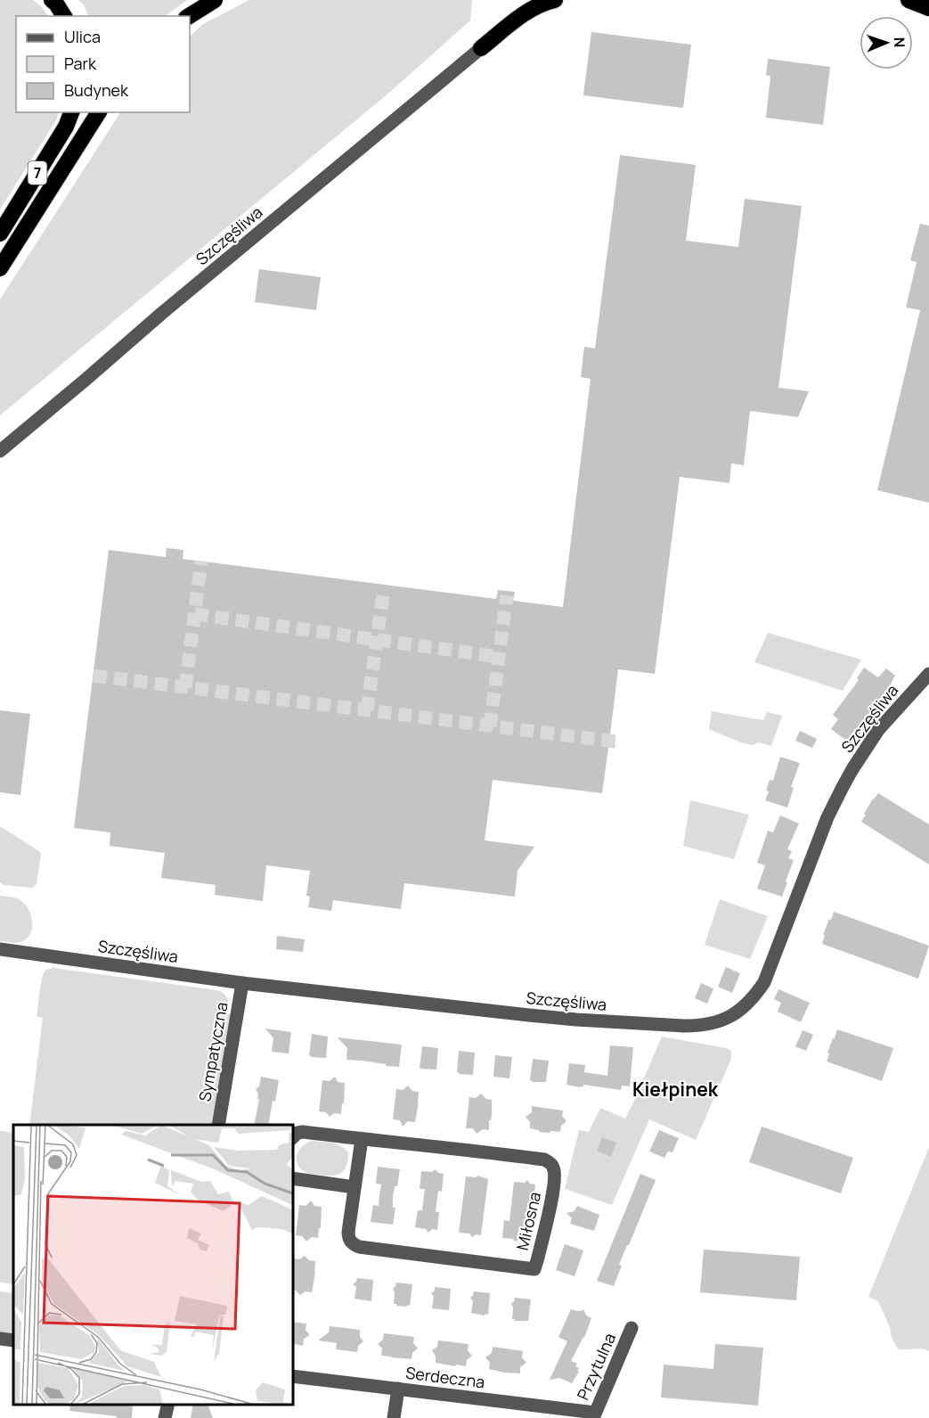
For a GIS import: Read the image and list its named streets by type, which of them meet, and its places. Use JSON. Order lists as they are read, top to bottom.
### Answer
{
  "streets": {
    "highway": ["7"],
    "street": [
      "Szczęśliwa",
      "Sympatyczna",
      "Miłosna",
      "Przytulna",
      "Serdeczna"
    ]
  },
  "crossings": [
    ["Szczęśliwa", "Sympatyczna"],
    ["Przytulna", "Serdeczna"]
  ],
  "districts": ["Kiełpinek"],
  "legend": ["Ulica", "Park", "Budynek"],
  "north": "right"
}
